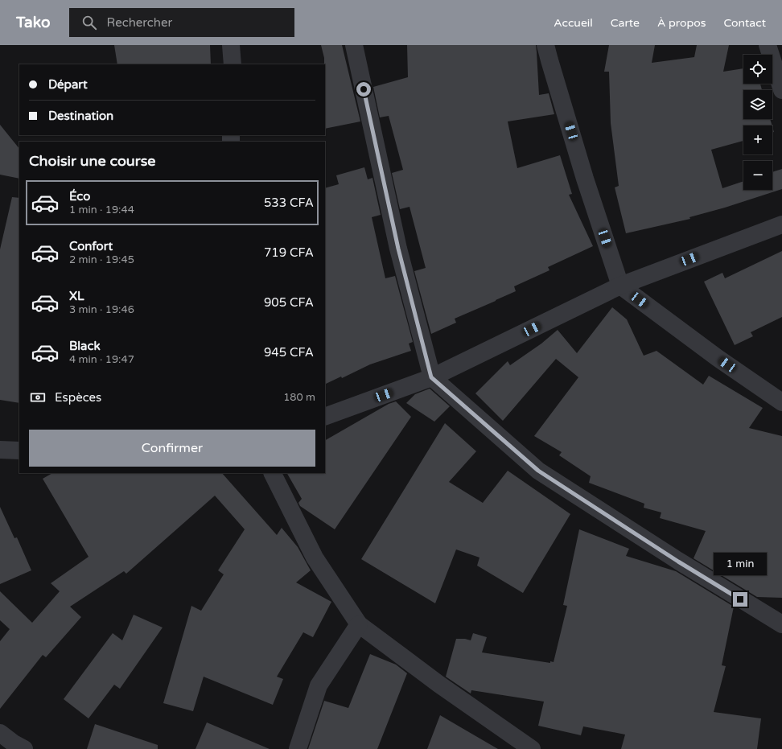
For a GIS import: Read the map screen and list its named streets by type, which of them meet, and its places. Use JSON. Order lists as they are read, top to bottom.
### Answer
{
  "page": {
    "header": "Tako",
    "search": "Rechercher",
    "nav": [
      "Accueil",
      "Carte",
      "À propos",
      "Contact"
    ],
    "map_buttons": ["+", "−"],
    "banner": ["Départ", "Destination"],
    "heading": "Choisir une course",
    "list": [
      {
        "name": "Éco",
        "note": "1 min · 19:44",
        "value": "533 CFA"
      },
      {
        "name": "Confort",
        "note": "2 min · 19:45",
        "value": "719 CFA"
      },
      {
        "name": "XL",
        "note": "3 min · 19:46",
        "value": "905 CFA"
      },
      {
        "name": "Black",
        "note": "4 min · 19:47",
        "value": "945 CFA"
      }
    ],
    "pay": ["Espèces", "180 m"],
    "buttons": "Confirmer",
    "bubble": "1 min"
  }
}
